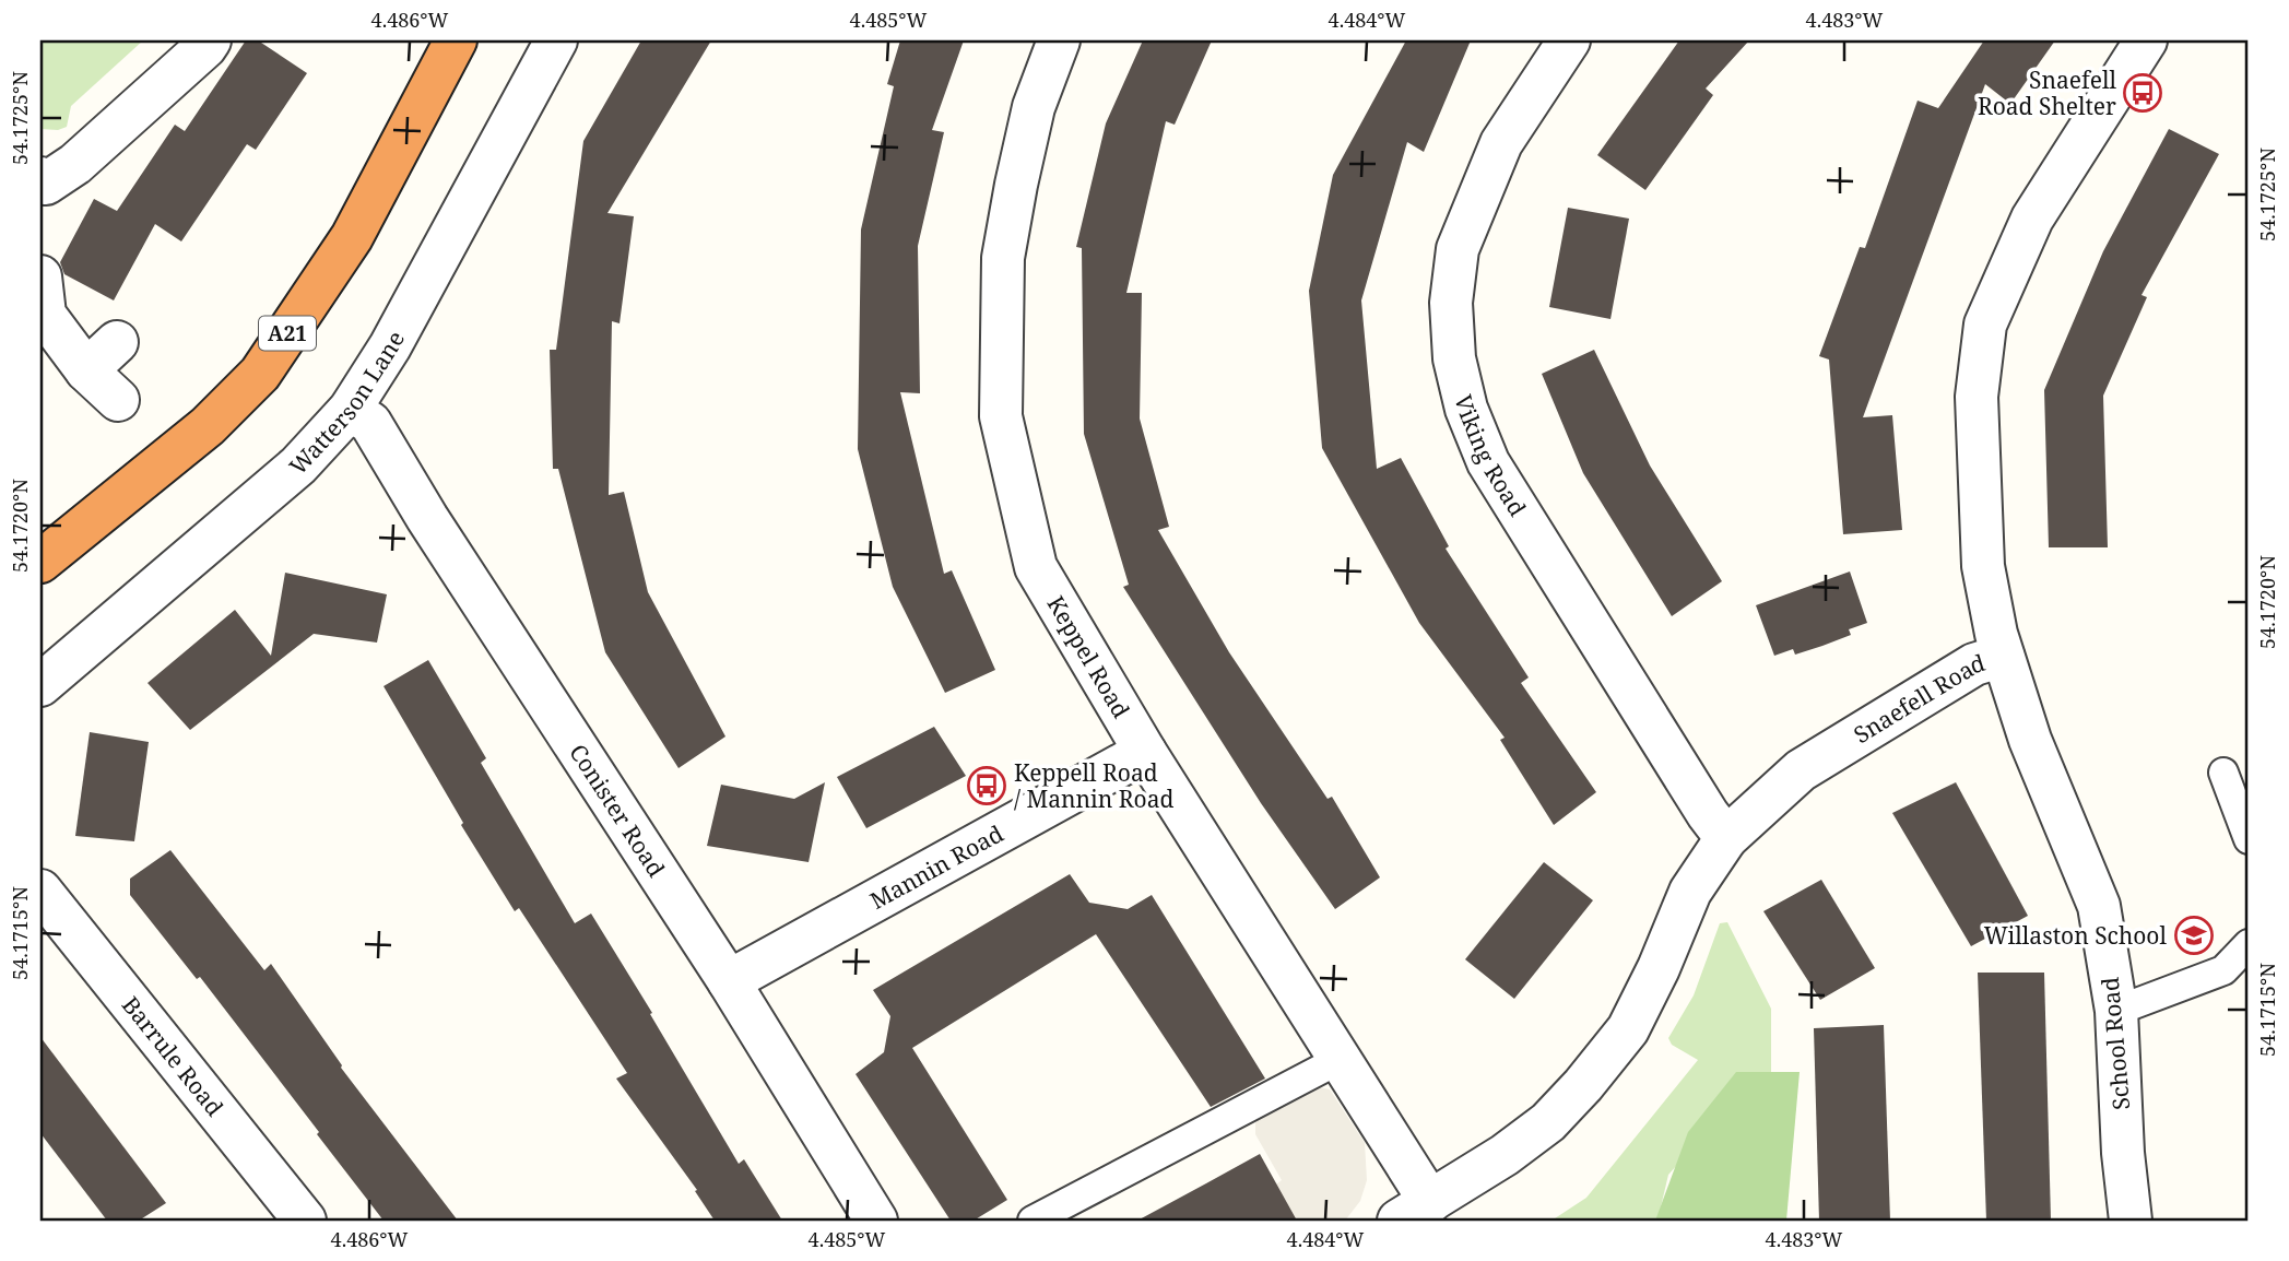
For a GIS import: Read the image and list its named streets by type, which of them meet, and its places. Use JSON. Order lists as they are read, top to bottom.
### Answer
{
  "streets": {
    "highway": ["A21"],
    "street": [
      "Watterson Lane",
      "Viking Road",
      "Keppel Road",
      "Snaefell Road",
      "Conister Road",
      "Mannin Road",
      "School Road",
      "Barrule Road"
    ]
  },
  "crossings": [
    ["Watterson Lane", "Conister Road"],
    ["Viking Road", "Snaefell Road"],
    ["Keppel Road", "Snaefell Road"],
    ["Keppel Road", "Mannin Road"],
    ["Snaefell Road", "School Road"],
    ["Conister Road", "Mannin Road"]
  ],
  "places": {
    "bus stop": ["Snaefell Road Shelter", "Keppell Road / Mannin Road"],
    "school or university": ["Willaston School"]
  },
  "coordinates": [
    "4.486°W",
    "4.485°W",
    "4.484°W",
    "4.483°W",
    "54.1725°N",
    "54.1720°N",
    "54.1715°N"
  ]
}
